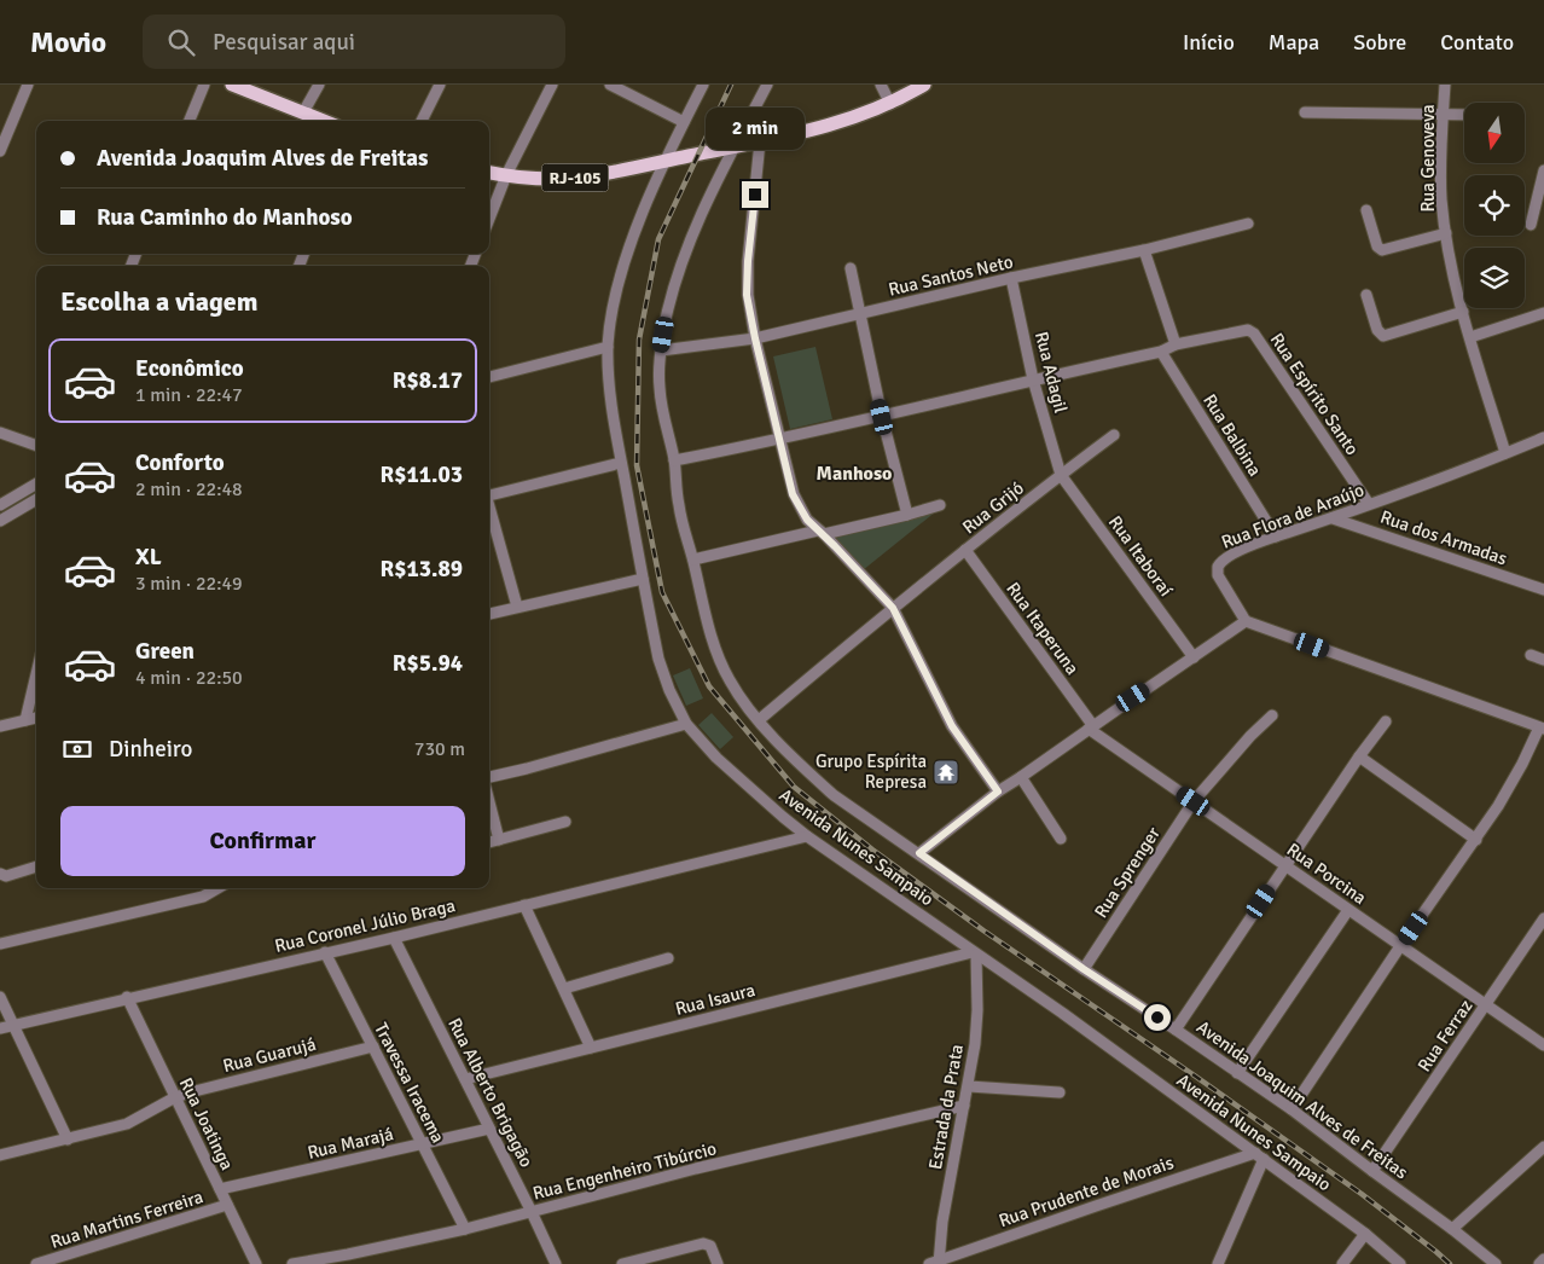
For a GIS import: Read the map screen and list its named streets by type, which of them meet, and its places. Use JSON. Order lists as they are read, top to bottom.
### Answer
{
  "streets": {
    "main road": ["RJ-105"],
    "street": [
      "Rua Genoveva",
      "Rua Santos Neto",
      "Rua Adagil",
      "Rua Espírito Santo",
      "Rua Balbina",
      "Rua Grijó",
      "Rua Flora de Araújo",
      "Rua dos Armadas",
      "Rua Itaboraí",
      "Rua Itaperuna",
      "Avenida Nunes Sampaio",
      "Rua Sprenger",
      "Rua Porcina",
      "Rua Coronel Júlio Braga",
      "Rua Isaura",
      "Rua Ferraz",
      "Rua Guarujá",
      "Travessa Iracema",
      "Rua Alberto Brigagão",
      "Avenida Joaquim Alves de Freitas",
      "Estrada da Prata",
      "Rua Joatinga",
      "Rua Marajá",
      "Rua Engenheiro Tibúrcio",
      "Rua Prudente de Morais",
      "Rua Martins Ferreira"
    ]
  },
  "crossings": [
    ["Rua Genoveva", "Rua Flora de Araújo"],
    ["RJ-105", "Avenida Nunes Sampaio"],
    ["RJ-105", "Avenida Joaquim Alves de Freitas"],
    ["Rua Santos Neto", "Rua Adagil"],
    ["Rua Santos Neto", "Avenida Joaquim Alves de Freitas"],
    ["Rua Adagil", "Rua Espírito Santo"],
    ["Rua Adagil", "Rua Grijó"],
    ["Rua Adagil", "Rua Itaboraí"],
    ["Rua Espírito Santo", "Rua Balbina"],
    ["Rua Espírito Santo", "Rua Flora de Araújo"],
    ["Rua Espírito Santo", "Avenida Joaquim Alves de Freitas"],
    ["Rua Balbina", "Rua Flora de Araújo"],
    ["Rua Grijó", "Rua Itaboraí"],
    ["Rua Grijó", "Rua Itaperuna"],
    ["Rua Grijó", "Avenida Joaquim Alves de Freitas"],
    ["Rua Flora de Araújo", "Rua dos Armadas"],
    ["Rua Itaperuna", "Rua Porcina"],
    ["Avenida Nunes Sampaio", "Rua Coronel Júlio Braga"],
    ["Avenida Nunes Sampaio", "Rua Isaura"],
    ["Avenida Nunes Sampaio", "Estrada da Prata"],
    ["Avenida Nunes Sampaio", "Rua Prudente de Morais"],
    ["Rua Sprenger", "Rua Porcina"],
    ["Rua Sprenger", "Avenida Joaquim Alves de Freitas"],
    ["Rua Porcina", "Rua Ferraz"],
    ["Rua Coronel Júlio Braga", "Travessa Iracema"],
    ["Rua Coronel Júlio Braga", "Rua Alberto Brigagão"],
    ["Rua Coronel Júlio Braga", "Rua Joatinga"],
    ["Rua Isaura", "Rua Alberto Brigagão"],
    ["Rua Isaura", "Estrada da Prata"],
    ["Rua Ferraz", "Avenida Joaquim Alves de Freitas"],
    ["Rua Guarujá", "Travessa Iracema"],
    ["Rua Guarujá", "Rua Joatinga"],
    ["Travessa Iracema", "Rua Marajá"],
    ["Travessa Iracema", "Rua Engenheiro Tibúrcio"],
    ["Rua Alberto Brigagão", "Rua Marajá"],
    ["Rua Alberto Brigagão", "Rua Engenheiro Tibúrcio"],
    ["Estrada da Prata", "Rua Engenheiro Tibúrcio"],
    ["Estrada da Prata", "Rua Prudente de Morais"],
    ["Rua Joatinga", "Rua Marajá"],
    ["Rua Joatinga", "Rua Martins Ferreira"]
  ],
  "districts": ["Manhoso"],
  "places": {
    "temple": ["Grupo Espírita Represa"]
  },
  "north": "bottom",
  "page": {
    "header": "Movio",
    "search": "Pesquisar aqui",
    "nav": [
      "Início",
      "Mapa",
      "Sobre",
      "Contato"
    ],
    "bubble": "2 min",
    "banner": ["Avenida Joaquim Alves de Freitas", "Rua Caminho do Manhoso"],
    "heading": "Escolha a viagem",
    "list": [
      {
        "name": "Econômico",
        "note": "1 min · 22:47",
        "value": "R$8.17"
      },
      {
        "name": "Conforto",
        "note": "2 min · 22:48",
        "value": "R$11.03"
      },
      {
        "name": "XL",
        "note": "3 min · 22:49",
        "value": "R$13.89"
      },
      {
        "name": "Green",
        "note": "4 min · 22:50",
        "value": "R$5.94"
      }
    ],
    "pay": ["Dinheiro", "730 m"],
    "buttons": "Confirmar"
  }
}
